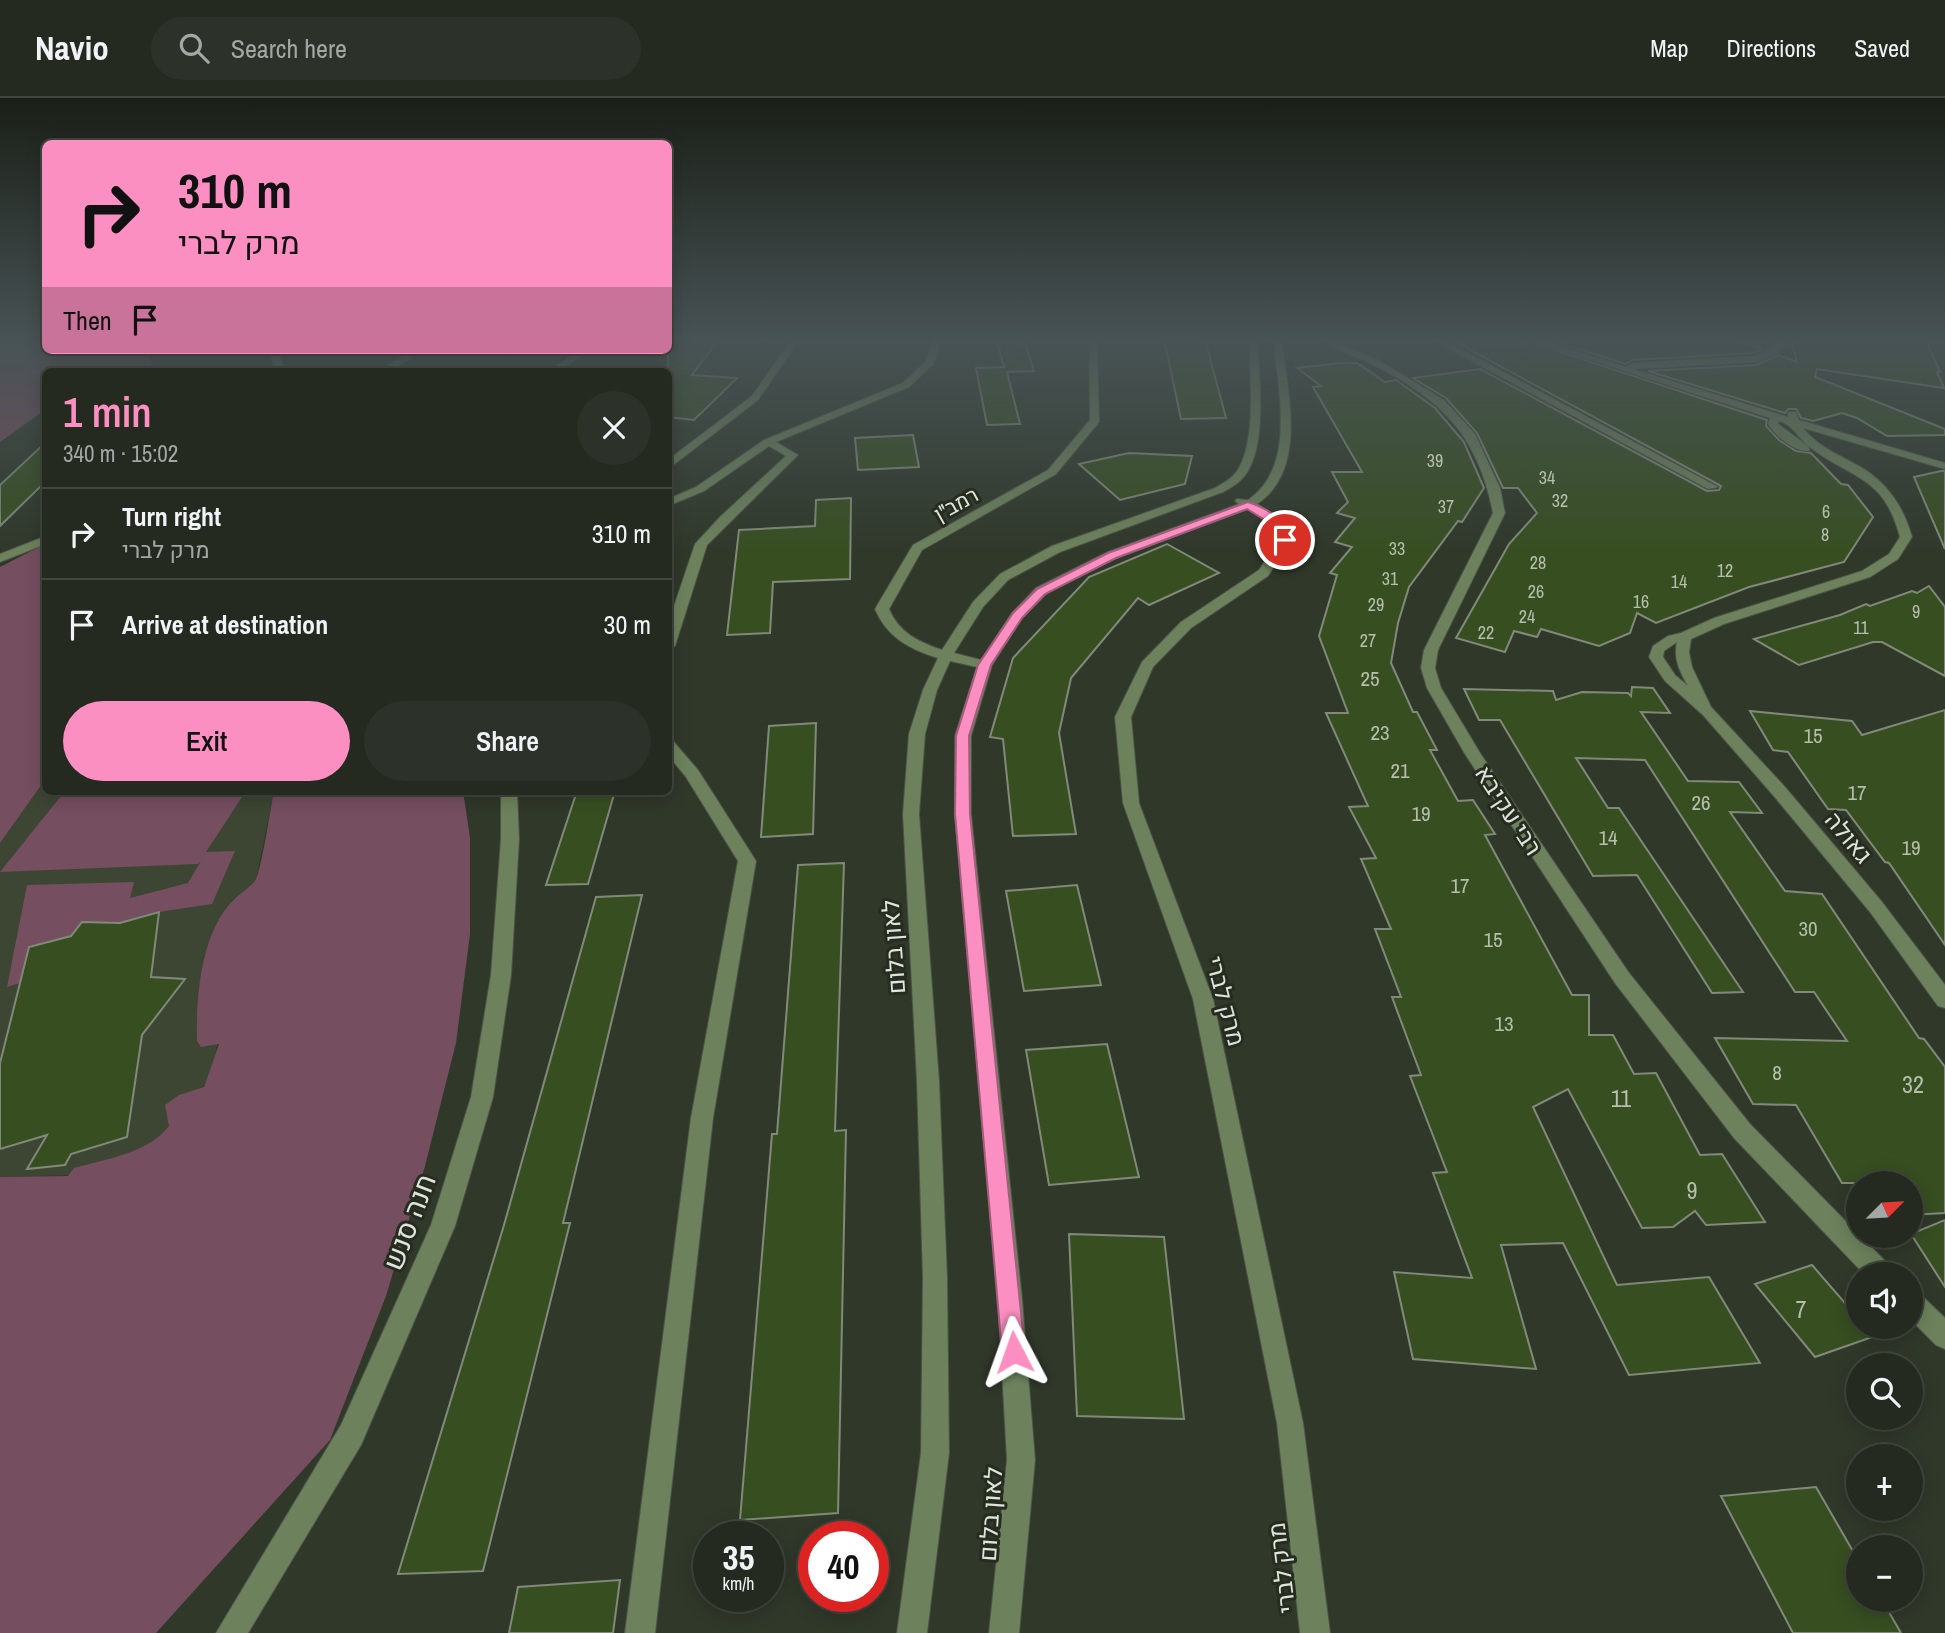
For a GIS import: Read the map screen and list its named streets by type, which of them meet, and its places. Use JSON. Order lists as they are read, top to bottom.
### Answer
{
  "streets": {
    "street": [
      "רמב\"ן",
      "רבי עקיבא",
      "גאולה",
      "לאון בלום",
      "מרק לברי",
      "חנה סנש"
    ]
  },
  "crossings": [
    ["רמב\"ן", "לאון בלום"],
    ["לאון בלום", "מרק לברי"]
  ],
  "house_numbers": [
    "39",
    "34",
    "32",
    "37",
    "6",
    "8",
    "33",
    "28",
    "12",
    "31",
    "14",
    "26",
    "16",
    "29",
    "9",
    "24",
    "11",
    "22",
    "27",
    "25",
    "23",
    "15",
    "21",
    "17",
    "26",
    "19",
    "14",
    "19",
    "17",
    "30",
    "15",
    "13",
    "8",
    "32",
    "11",
    "9",
    "7"
  ],
  "north": "top right",
  "page": {
    "header": "Navio",
    "search": "Search here",
    "nav": ["Map", "Directions", "Saved"],
    "turn": ["310 m", "מרק לברי"],
    "then": "Then",
    "heading": ["1 min", "340 m · 15:02"],
    "list": [
      {
        "name": "Turn right",
        "note": "מרק לברי",
        "value": "310 m"
      },
      {
        "name": "Arrive at destination",
        "value": "30 m"
      }
    ],
    "buttons": ["Exit", "Share"],
    "map_buttons": ["+", "−"],
    "speed": "35 km/h",
    "limit": "40"
  }
}
